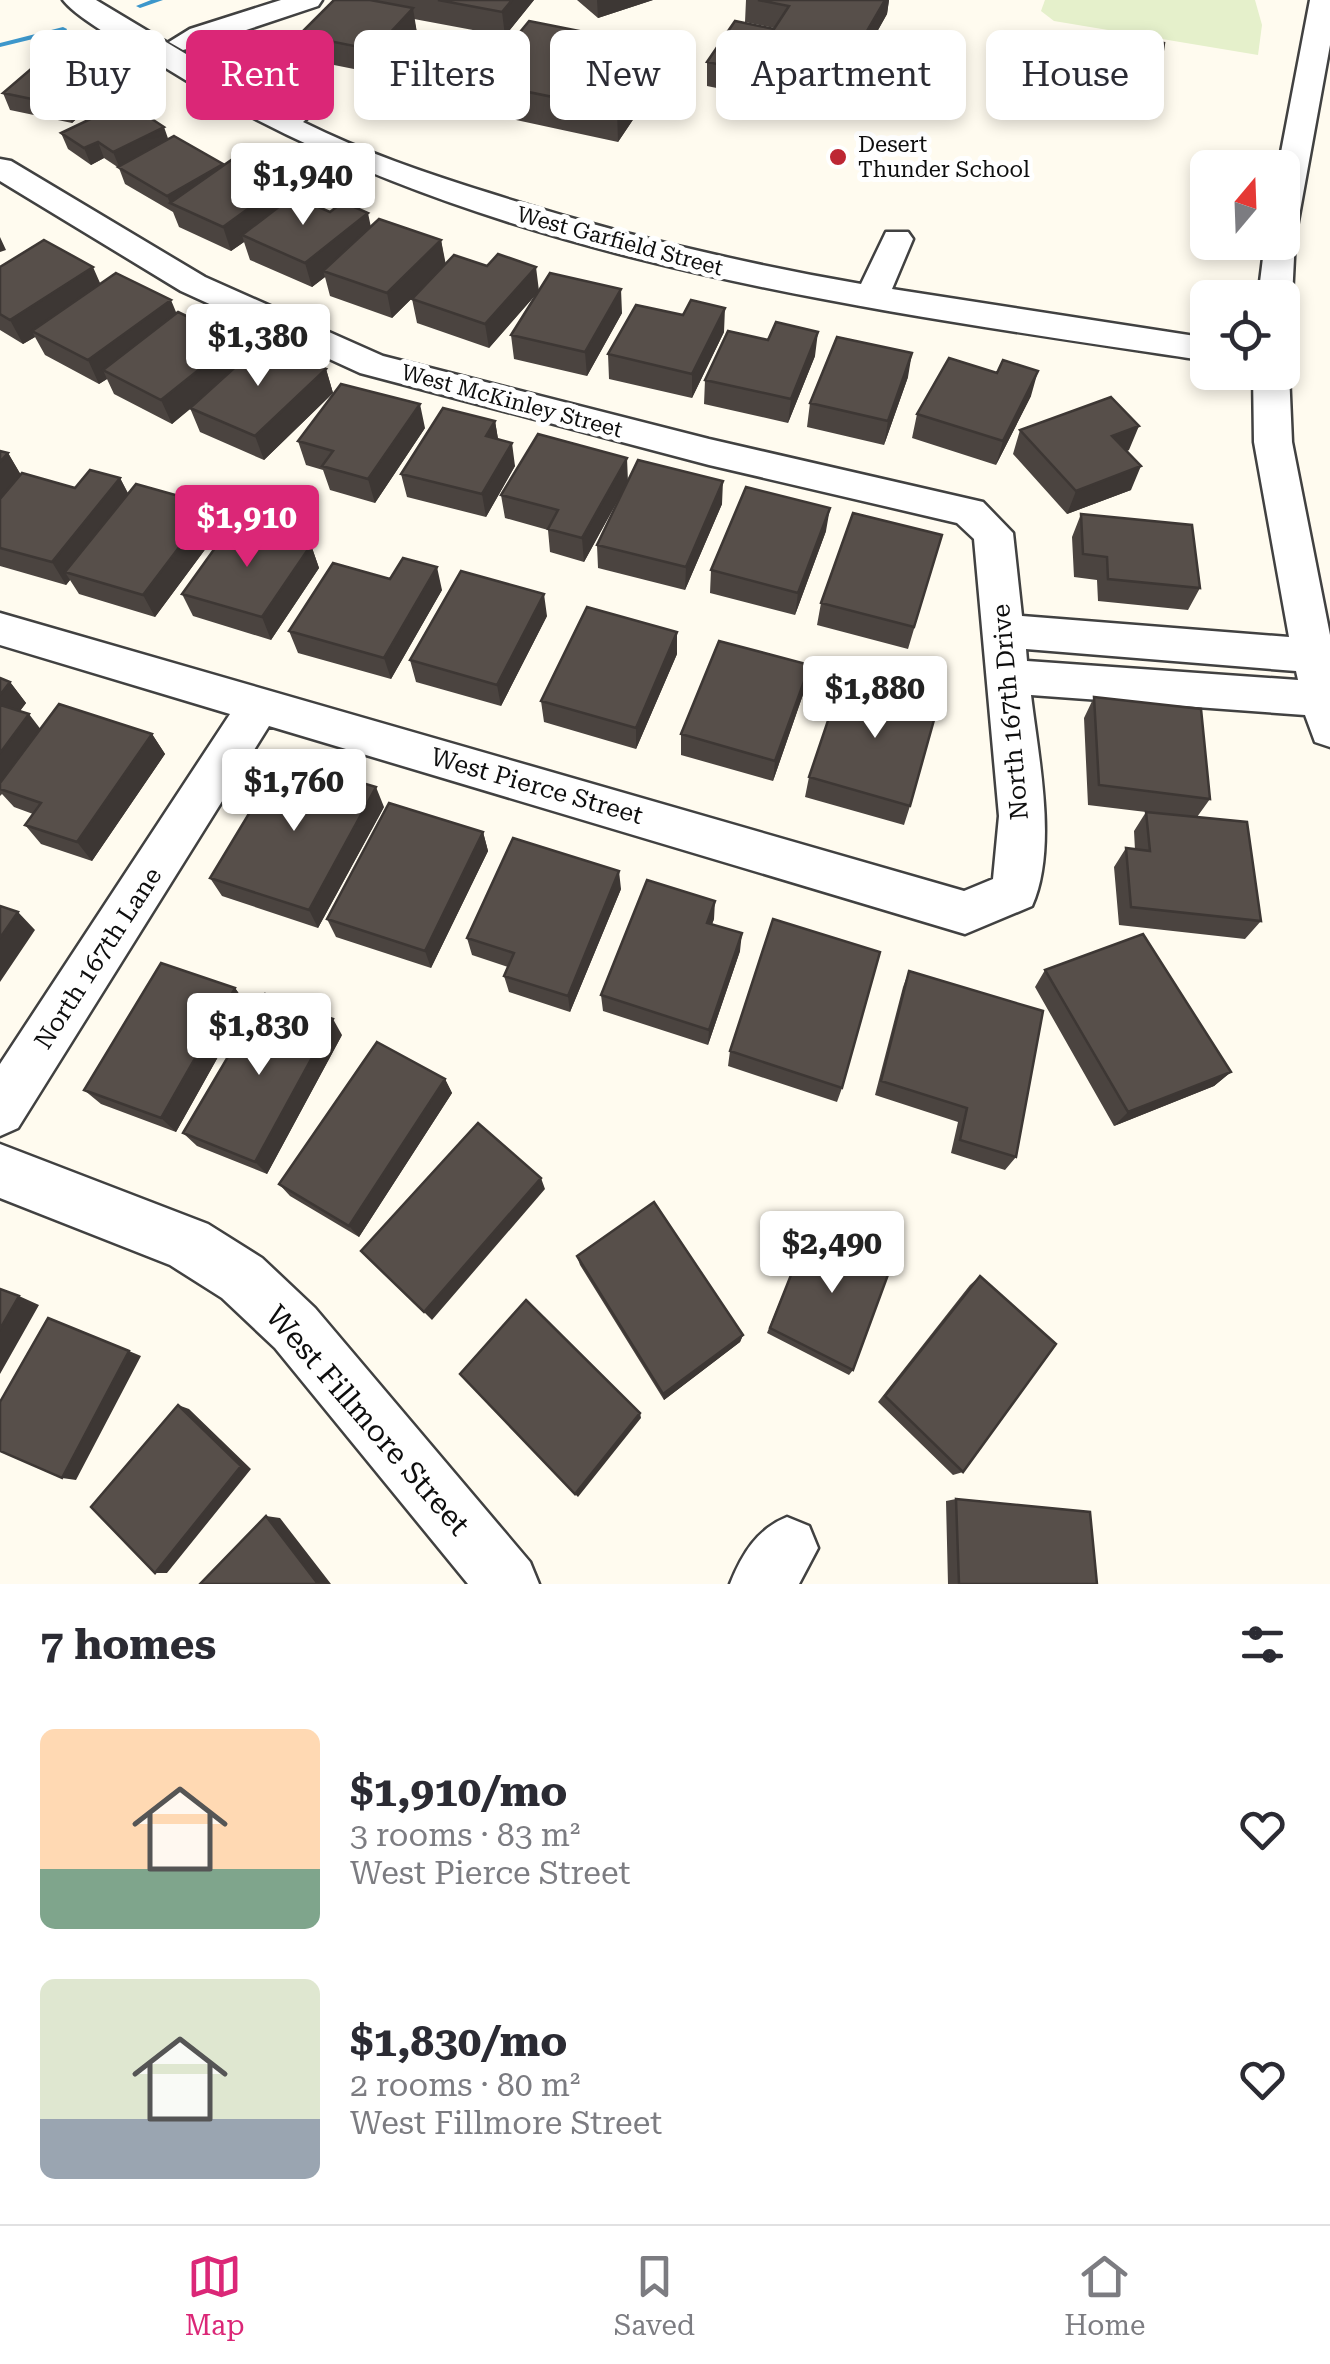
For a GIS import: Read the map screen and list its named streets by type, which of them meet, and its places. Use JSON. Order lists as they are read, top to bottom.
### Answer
{
  "streets": {
    "street": [
      "West Garfield Street",
      "West McKinley Street",
      "North 167th Drive",
      "West Pierce Street",
      "North 167th Lane",
      "West Fillmore Street"
    ]
  },
  "crossings": [
    ["West McKinley Street", "North 167th Drive"],
    ["North 167th Drive", "West Pierce Street"],
    ["West Pierce Street", "North 167th Lane"]
  ],
  "places": ["Desert Thunder School"],
  "north": "top",
  "page": {
    "chip": [
      "Buy",
      "Rent",
      "Filters",
      "New",
      "Apartment",
      "House"
    ],
    "price": [
      "$1,940",
      "$1,380",
      "$1,910",
      "$1,880",
      "$1,760",
      "$1,830",
      "$2,490"
    ],
    "heading": "7 homes",
    "list": [
      {
        "name": "$1,910/mo",
        "note": "3 rooms · 83 m² · West Pierce Street"
      },
      {
        "name": "$1,830/mo",
        "note": "2 rooms · 80 m² · West Fillmore Street"
      }
    ],
    "tabs": ["Map", "Saved", "Home"]
  }
}
